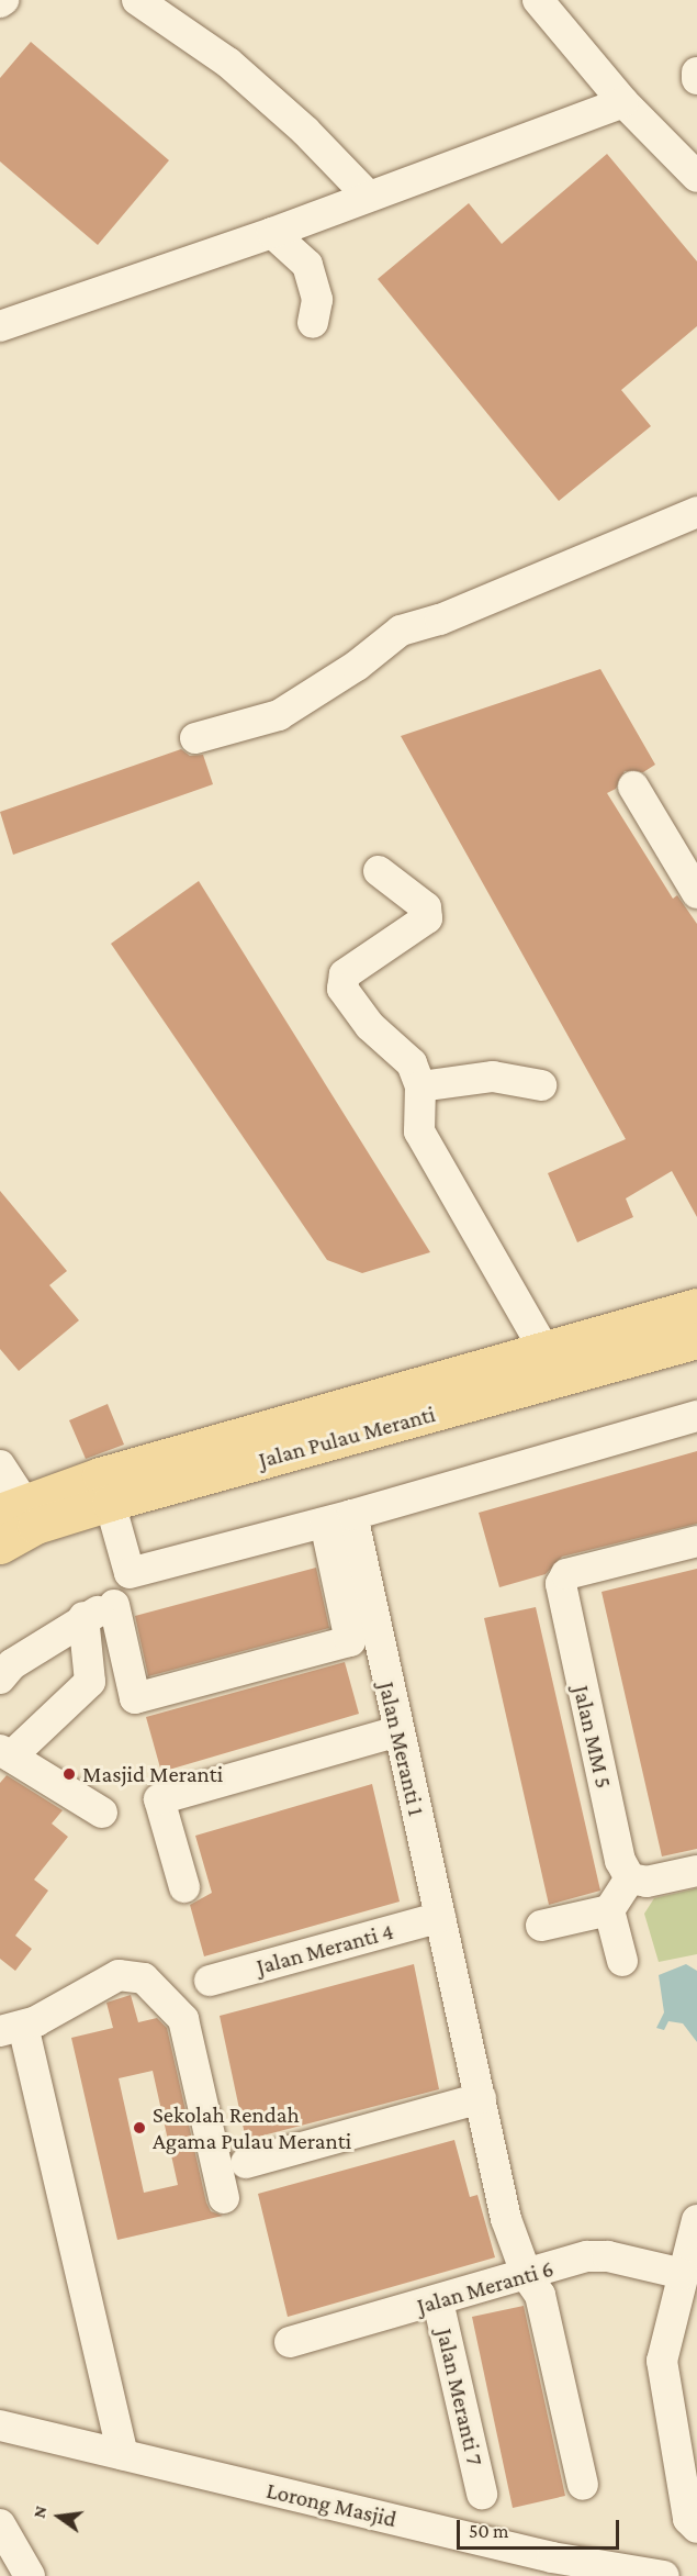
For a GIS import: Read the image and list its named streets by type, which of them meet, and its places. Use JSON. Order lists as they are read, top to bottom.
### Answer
{
  "streets": {
    "main road": ["Jalan Pulau Meranti"],
    "street": [
      "Jalan MM 5",
      "Jalan Meranti 1",
      "Jalan Meranti 4",
      "Jalan Meranti 6",
      "Jalan Meranti 7",
      "Lorong Masjid"
    ]
  },
  "crossings": [
    ["Jalan Meranti 1", "Jalan Meranti 4"],
    ["Jalan Meranti 1", "Jalan Meranti 6"],
    ["Jalan Meranti 6", "Jalan Meranti 7"]
  ],
  "places": ["Masjid Meranti", "Sekolah Rendah Agama Pulau Meranti"],
  "scale_bar": "50 m",
  "north": "left"
}
